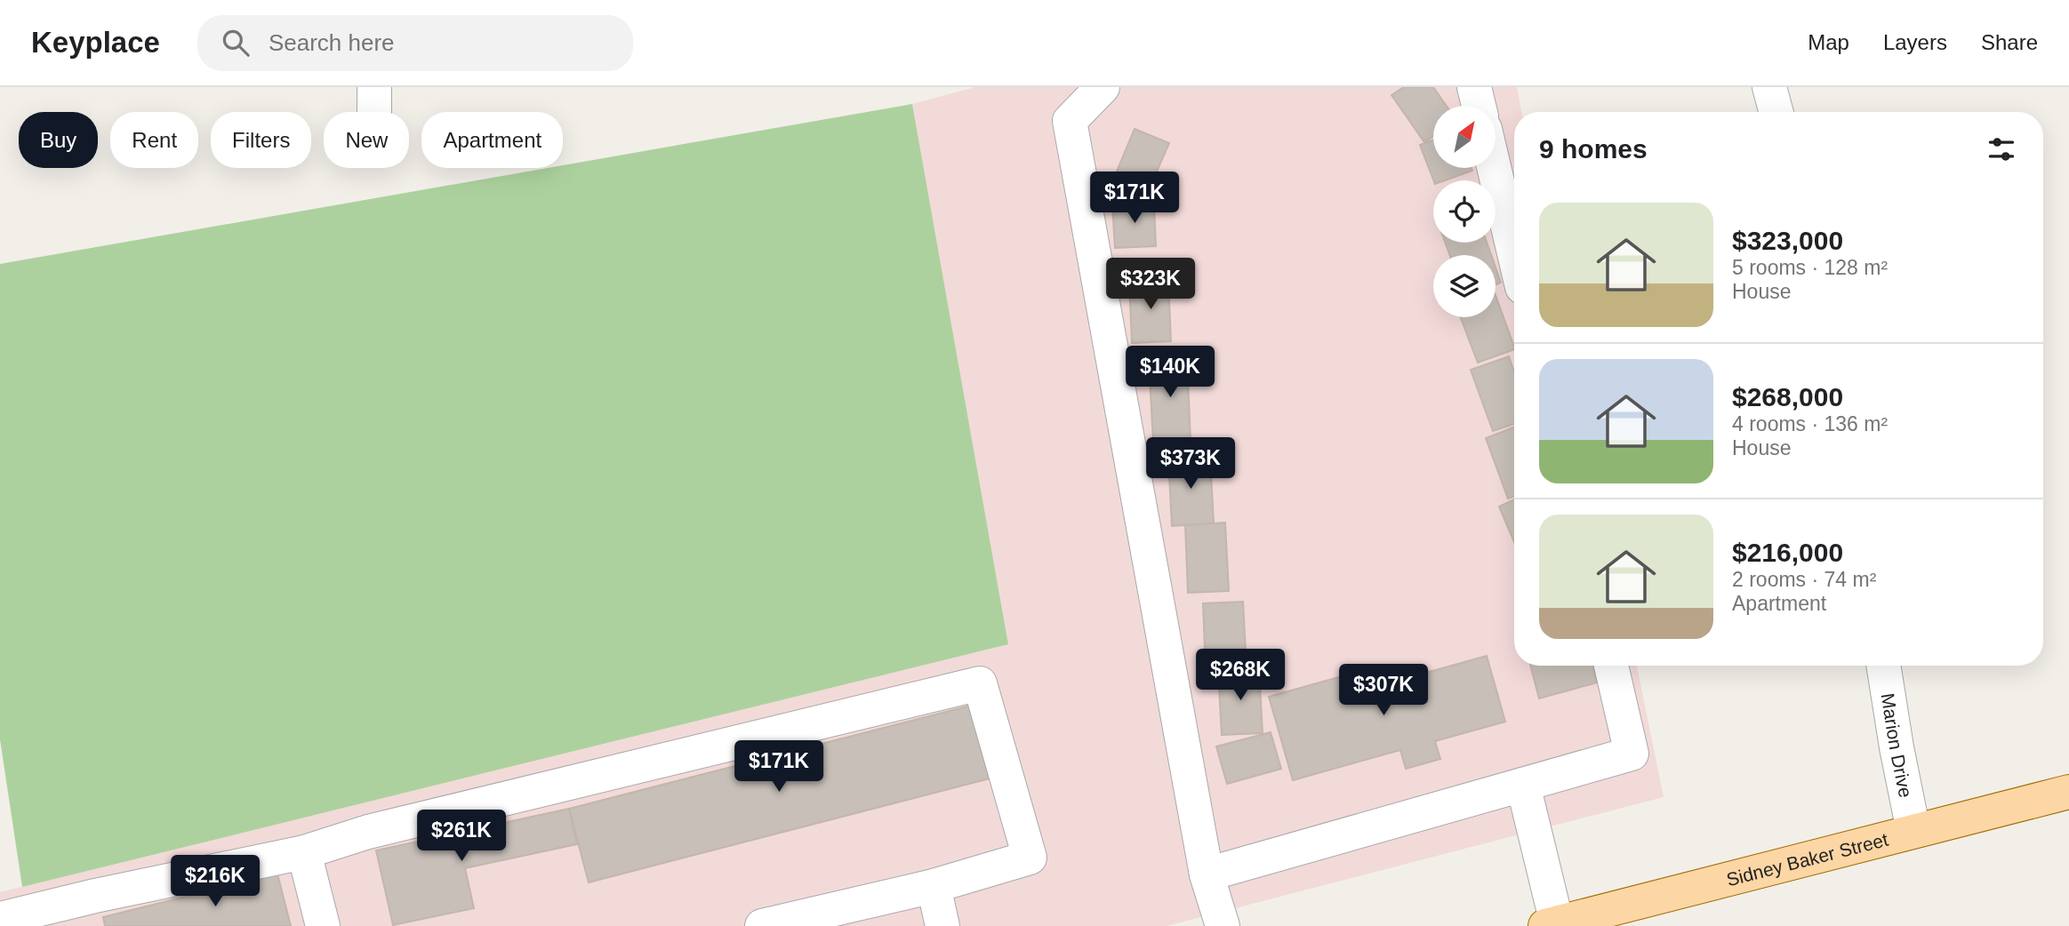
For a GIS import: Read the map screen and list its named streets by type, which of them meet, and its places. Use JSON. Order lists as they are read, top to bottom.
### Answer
{
  "streets": {
    "main road": ["Sidney Baker Street"],
    "street": ["Marion Drive"]
  },
  "crossings": [
    ["Marion Drive", "Sidney Baker Street"]
  ],
  "north": "top right",
  "page": {
    "header": "Keyplace",
    "search": "Search here",
    "nav": ["Map", "Layers", "Share"],
    "chip": [
      "Buy",
      "Rent",
      "Filters",
      "New",
      "Apartment"
    ],
    "heading": "9 homes",
    "price": [
      "$171K",
      "$323K",
      "$140K",
      "$373K",
      "$268K",
      "$307K",
      "$171K",
      "$261K",
      "$216K"
    ],
    "list": [
      {
        "name": "$323,000",
        "note": "5 rooms · 128 m² · House"
      },
      {
        "name": "$268,000",
        "note": "4 rooms · 136 m² · House"
      },
      {
        "name": "$216,000",
        "note": "2 rooms · 74 m² · Apartment"
      }
    ]
  }
}
